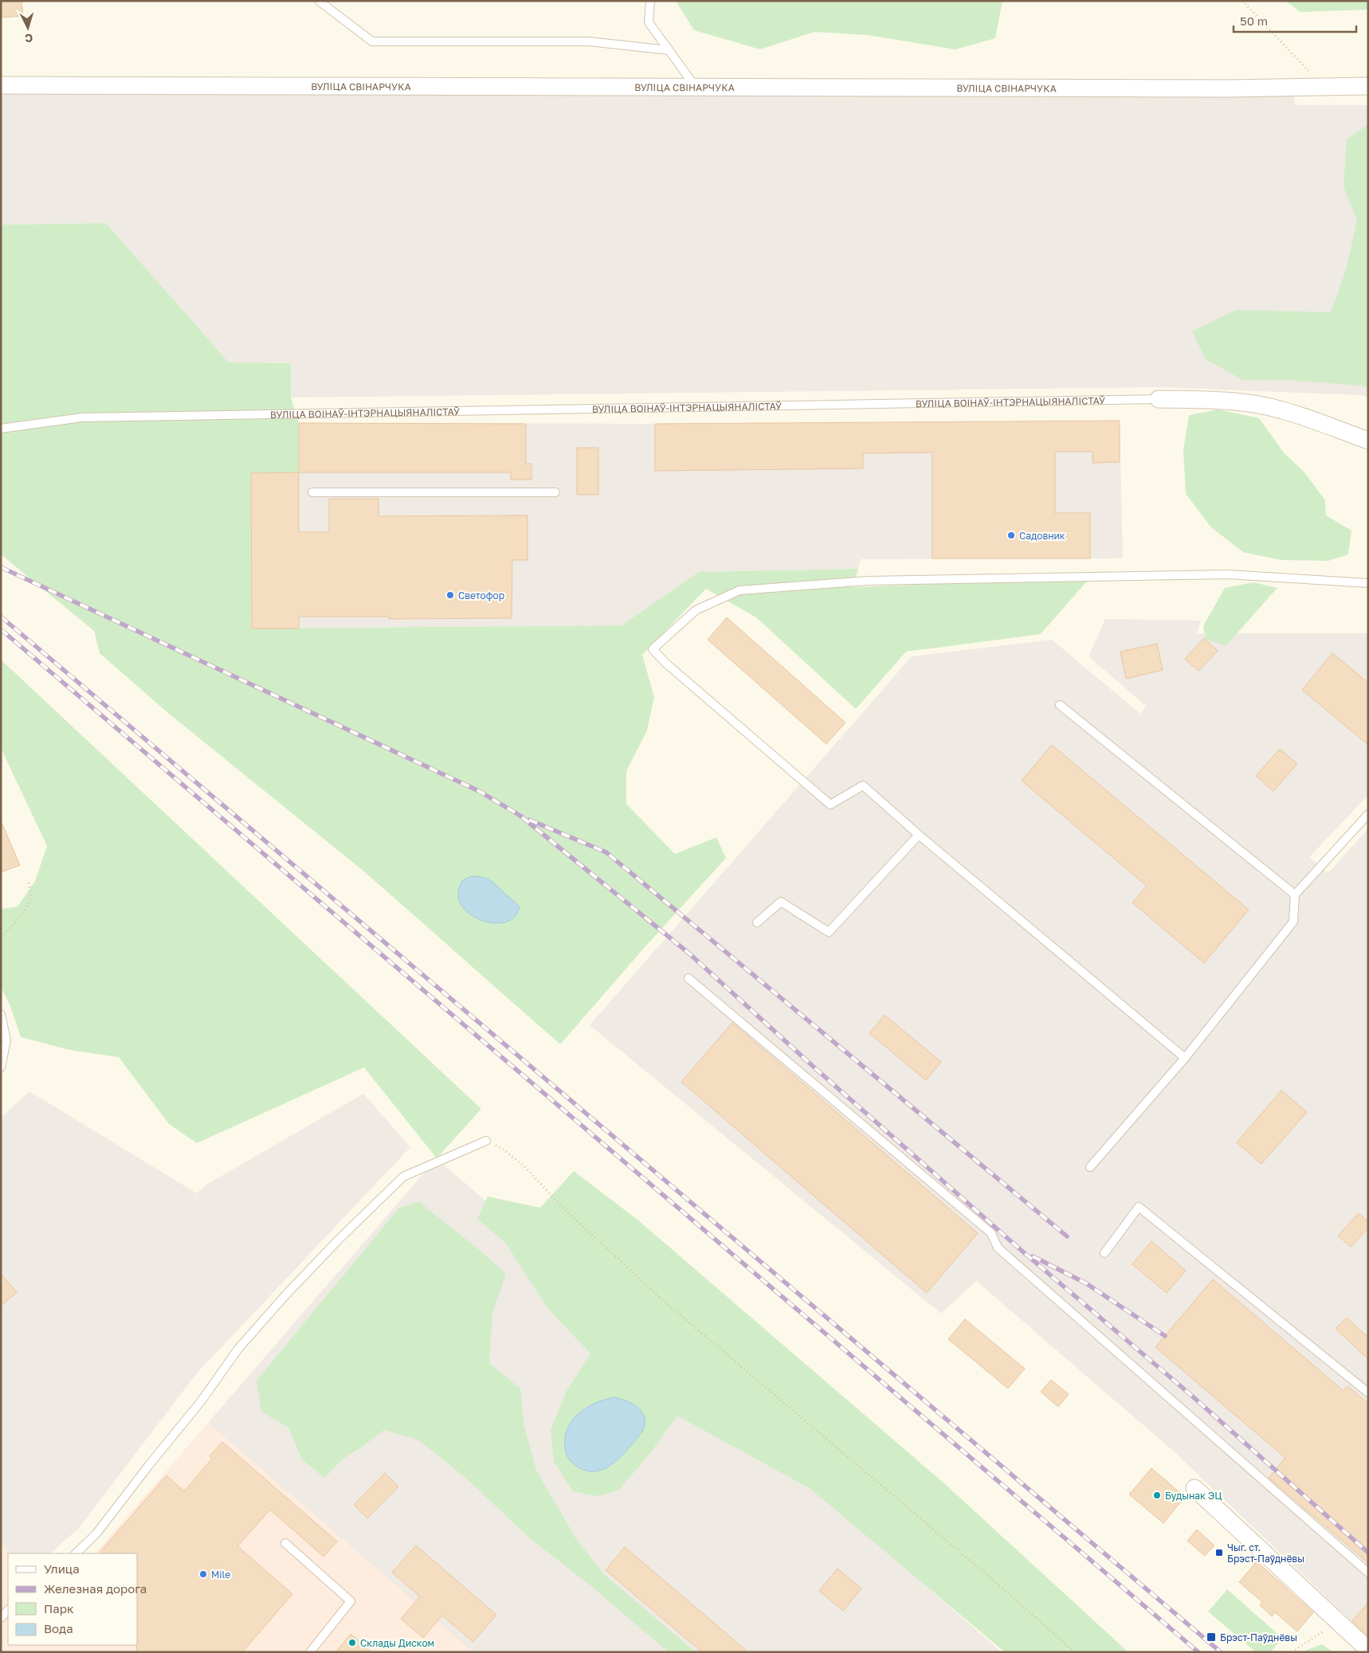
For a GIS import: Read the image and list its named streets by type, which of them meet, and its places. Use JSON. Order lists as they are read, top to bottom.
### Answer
{
  "streets": {
    "street": ["ВУЛІЦА СВІНАРЧУКА", "ВУЛІЦА ВОІНАЎ-ІНТЭРНАЦЫЯНАЛІСТАЎ"]
  },
  "places": {
    "other": [
      "Садовник",
      "Светофор",
      "Будынак ЭЦ",
      "Mile",
      "Склады Диском"
    ],
    "transit": ["Чыг. ст. Брэст-Паўднёвы", "Брэст-Паўднёвы"]
  },
  "legend": [
    "Улица",
    "Железная дорога",
    "Парк",
    "Вода"
  ],
  "scale_bar": "50 m",
  "north": "bottom"
}
